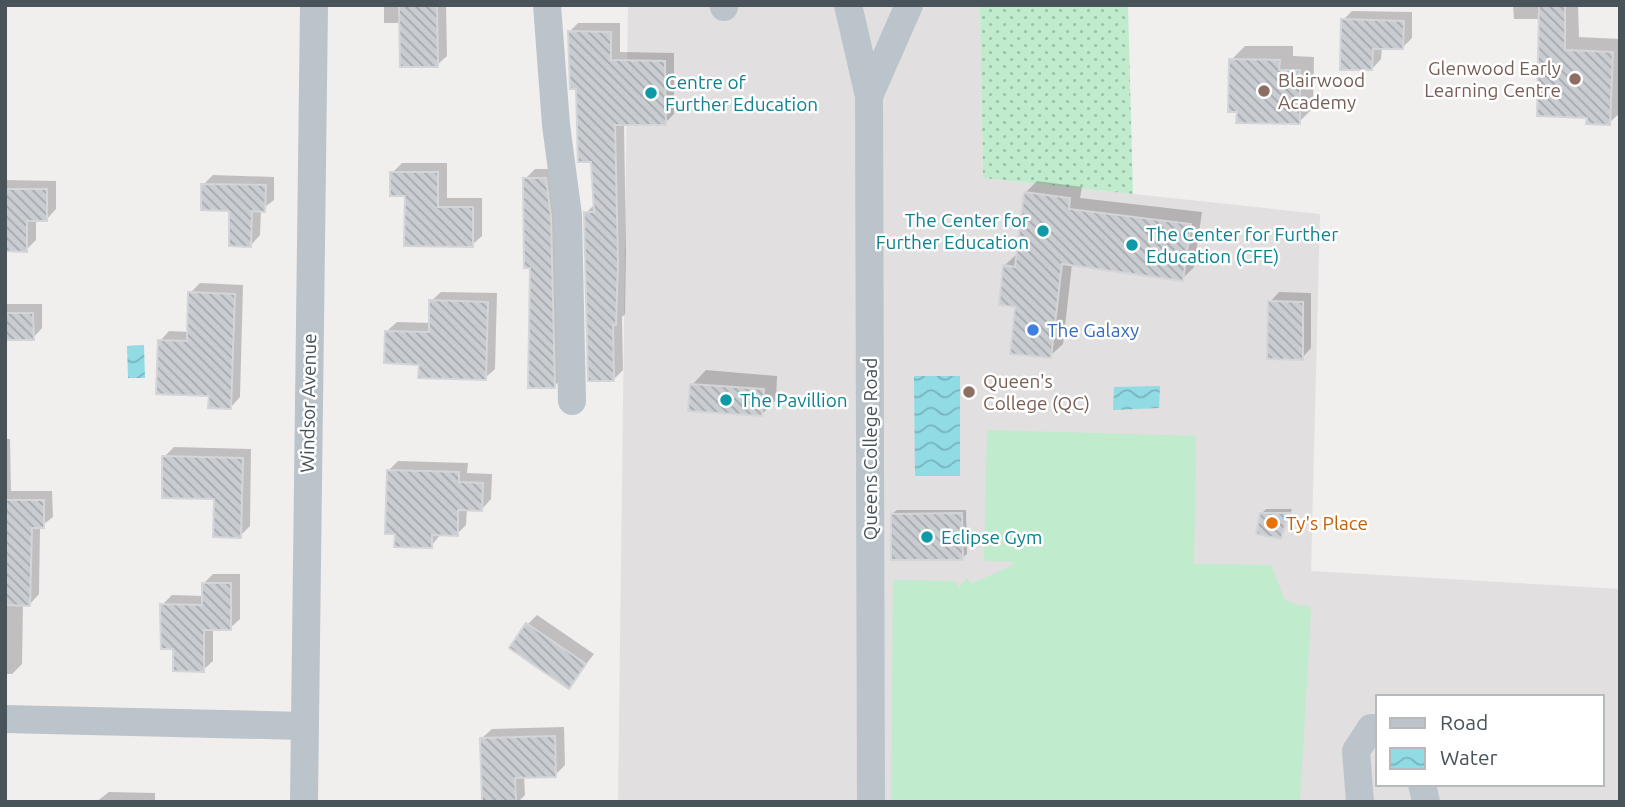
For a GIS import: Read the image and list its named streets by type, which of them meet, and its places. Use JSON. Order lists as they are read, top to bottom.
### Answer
{
  "streets": {
    "street": ["Windsor Avenue", "Queens College Road"]
  },
  "places": [
    "Glenwood Early Learning Centre",
    "Blairwood Academy",
    "Centre of Further Education",
    "The Center for Further Education",
    "The Center for Further Education (CFE)",
    "The Galaxy",
    "Queen's College (QC)",
    "The Pavillion",
    "Ty's Place",
    "Eclipse Gym"
  ],
  "legend": ["Road", "Water"]
}
